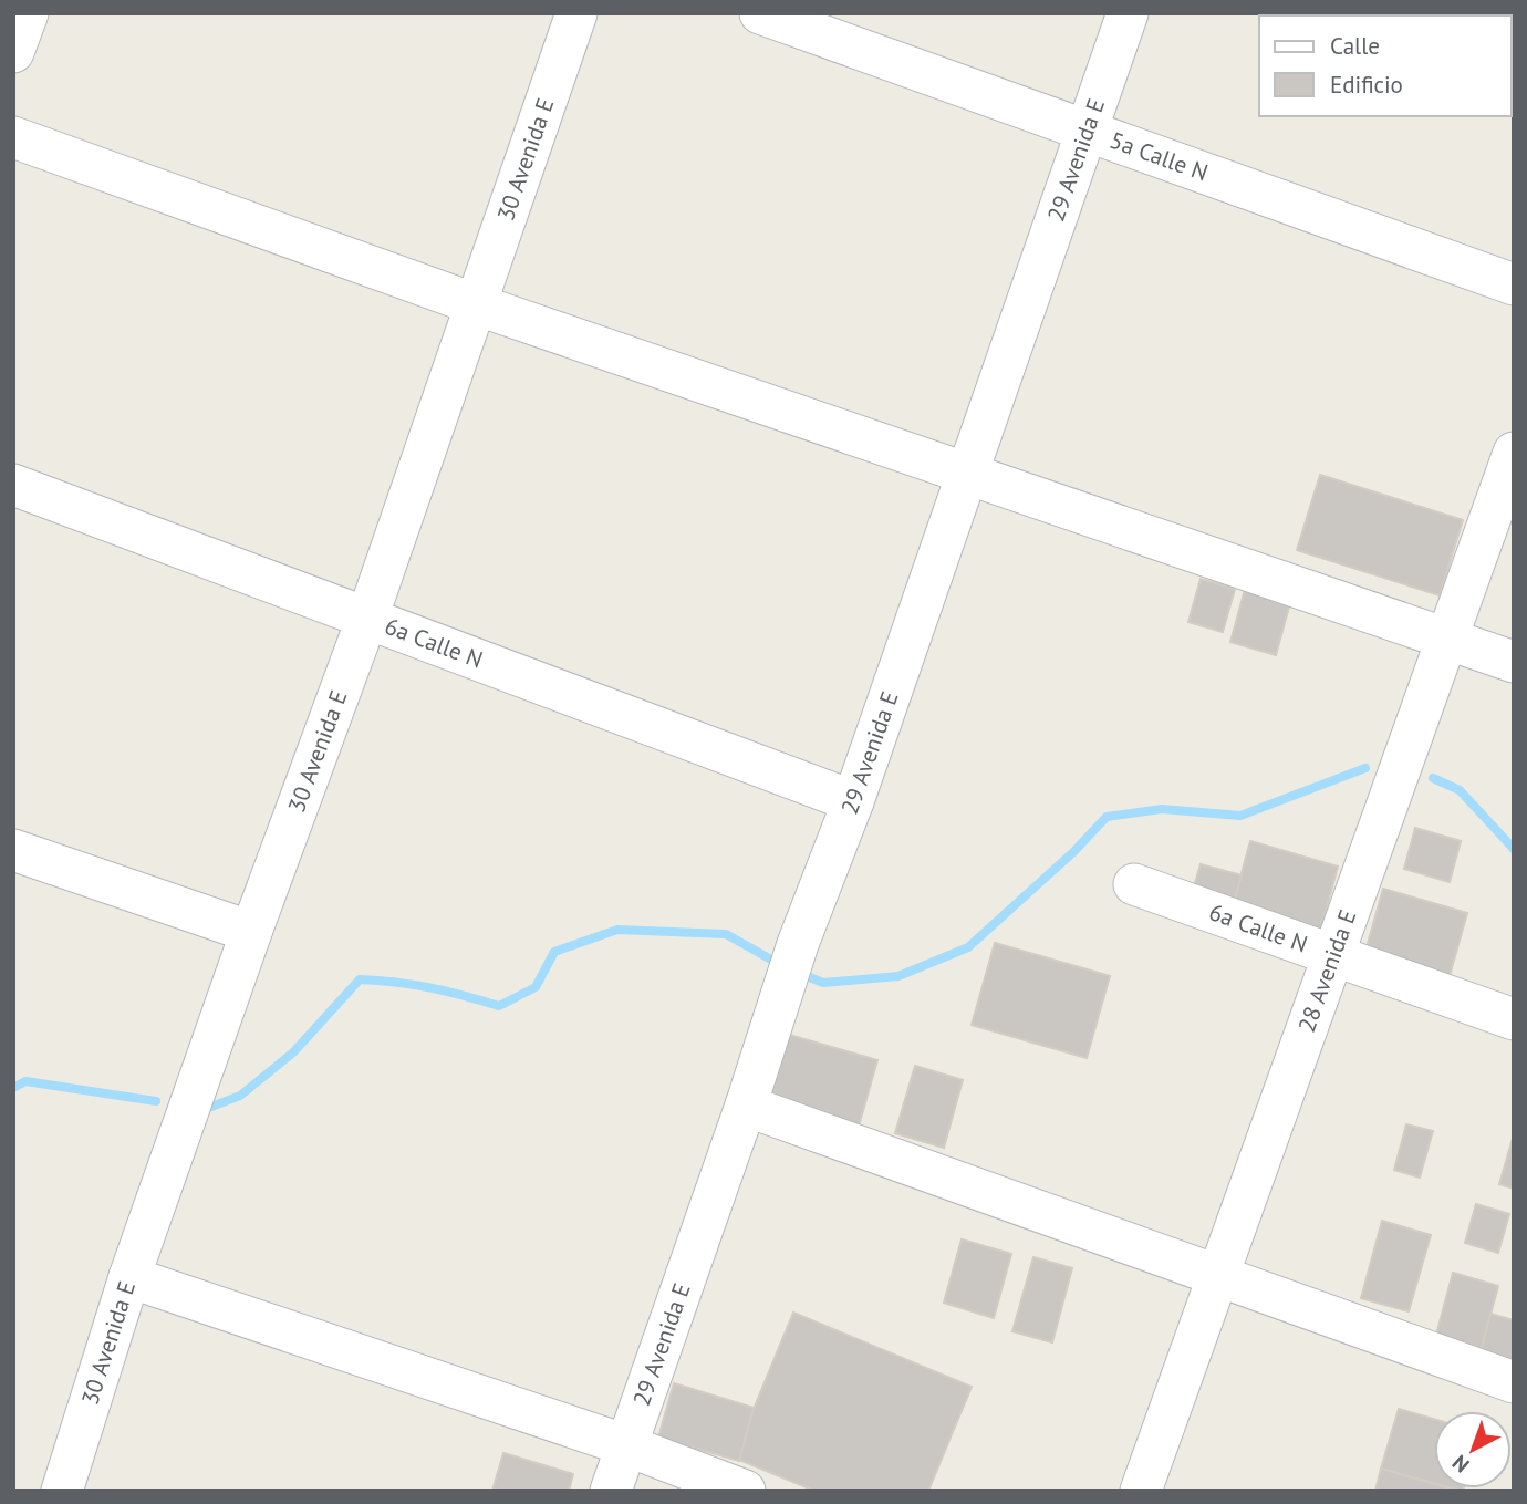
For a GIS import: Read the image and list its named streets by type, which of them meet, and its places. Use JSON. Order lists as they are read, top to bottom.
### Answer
{
  "streets": {
    "street": [
      "5a Calle N",
      "30 Avenida E",
      "29 Avenida E",
      "6a Calle N",
      "28 Avenida E"
    ]
  },
  "crossings": [
    ["5a Calle N", "29 Avenida E"],
    ["30 Avenida E", "6a Calle N"],
    ["29 Avenida E", "6a Calle N"],
    ["6a Calle N", "28 Avenida E"]
  ],
  "legend": ["Calle", "Edificio"],
  "north": "bottom left"
}
